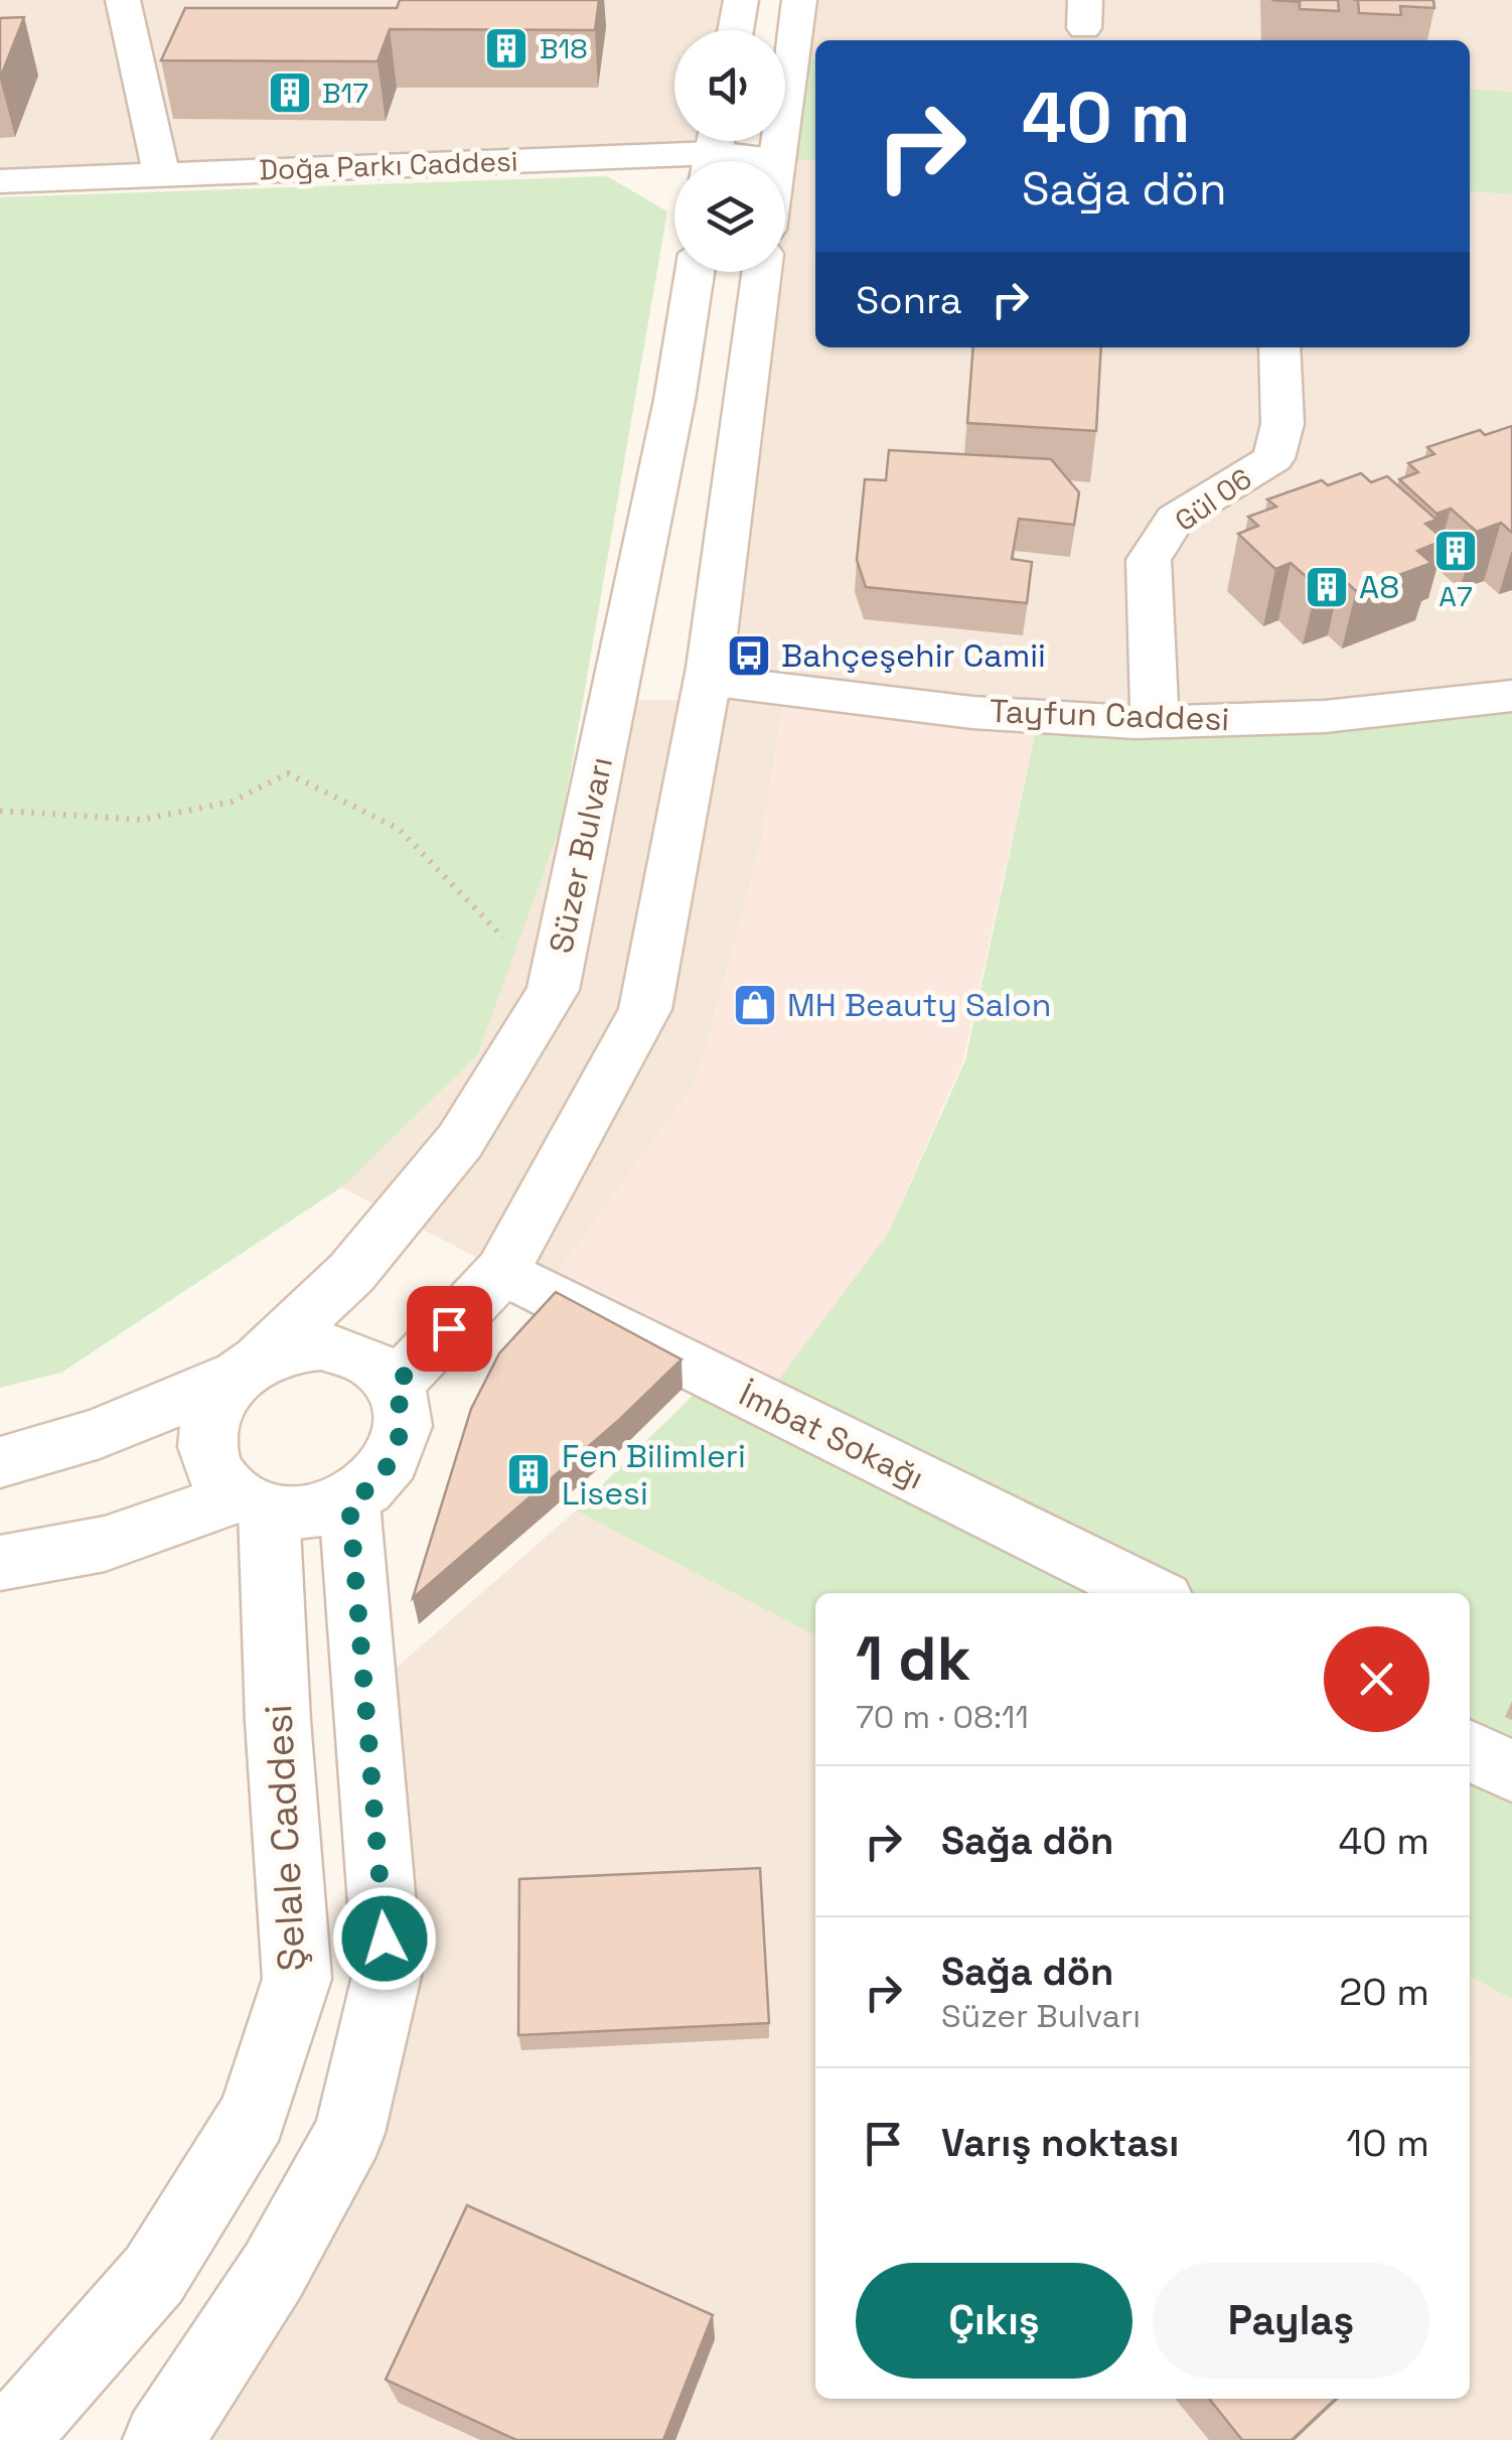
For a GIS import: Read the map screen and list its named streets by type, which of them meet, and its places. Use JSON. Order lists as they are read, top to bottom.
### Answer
{
  "streets": {
    "street": [
      "Doğa Parkı Caddesi",
      "Gül 06",
      "Tayfun Caddesi",
      "Süzer Bulvarı",
      "İmbat Sokağı",
      "Şelale Caddesi"
    ]
  },
  "crossings": [
    ["Gül 06", "Tayfun Caddesi"],
    ["Süzer Bulvarı", "Şelale Caddesi"]
  ],
  "places": {
    "building": [
      "B18",
      "B17",
      "A7",
      "A8",
      "Fen Bilimleri Lisesi"
    ],
    "bus stop": ["Bahçeşehir Camii"],
    "shop": ["MH Beauty Salon"]
  },
  "page": {
    "turn": ["40 m", "Sağa dön"],
    "then": "Sonra",
    "heading": ["1 dk", "70 m · 08:11"],
    "list": [
      {
        "name": "Sağa dön",
        "value": "40 m"
      },
      {
        "name": "Sağa dön",
        "note": "Süzer Bulvarı",
        "value": "20 m"
      },
      {
        "name": "Varış noktası",
        "value": "10 m"
      }
    ],
    "buttons": ["Çıkış", "Paylaş"]
  }
}
